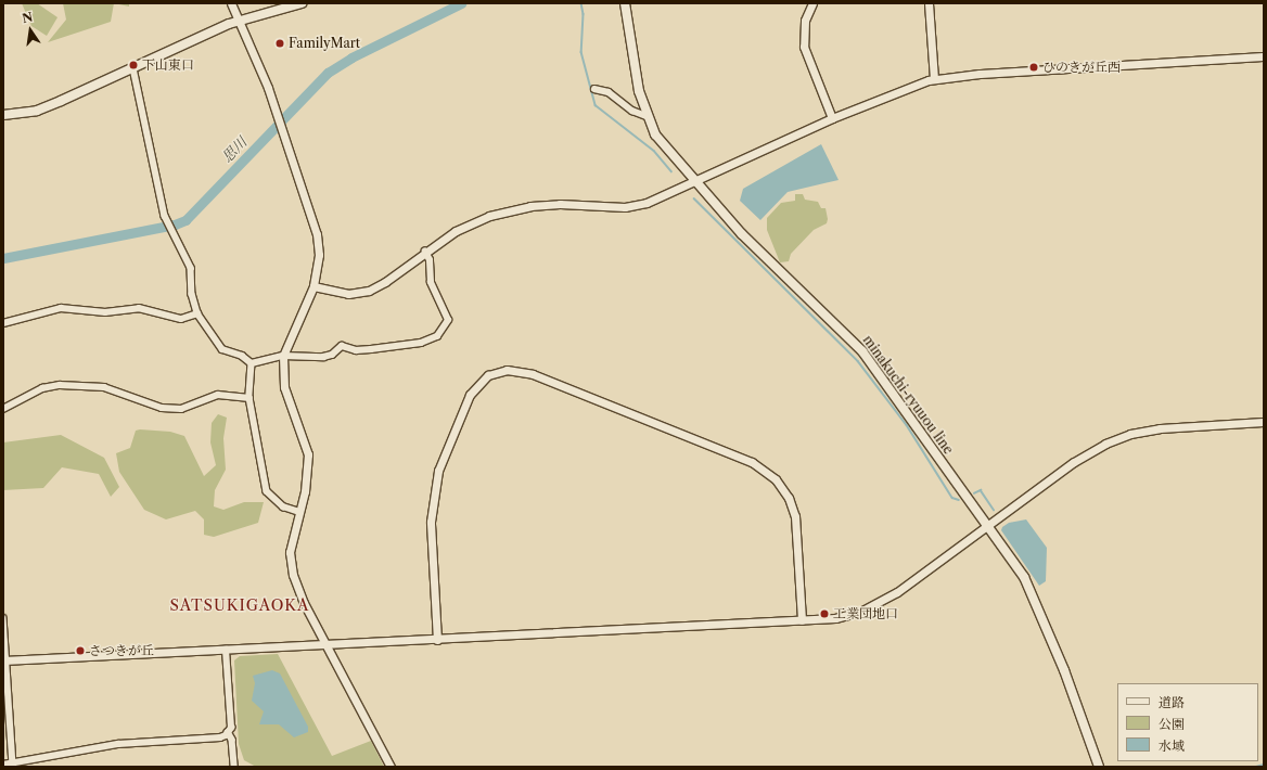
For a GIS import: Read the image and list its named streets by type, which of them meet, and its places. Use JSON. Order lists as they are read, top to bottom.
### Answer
{
  "streets": {
    "main road": ["minakuchi-ryuuou line"]
  },
  "districts": ["SATSUKIGAOKA"],
  "water": ["思川"],
  "places": [
    "FamilyMart",
    "下山東口",
    "ひのきが丘西",
    "工業団地口",
    "さつきが丘"
  ],
  "legend": ["道路", "公園", "水域"],
  "north": "top"
}
